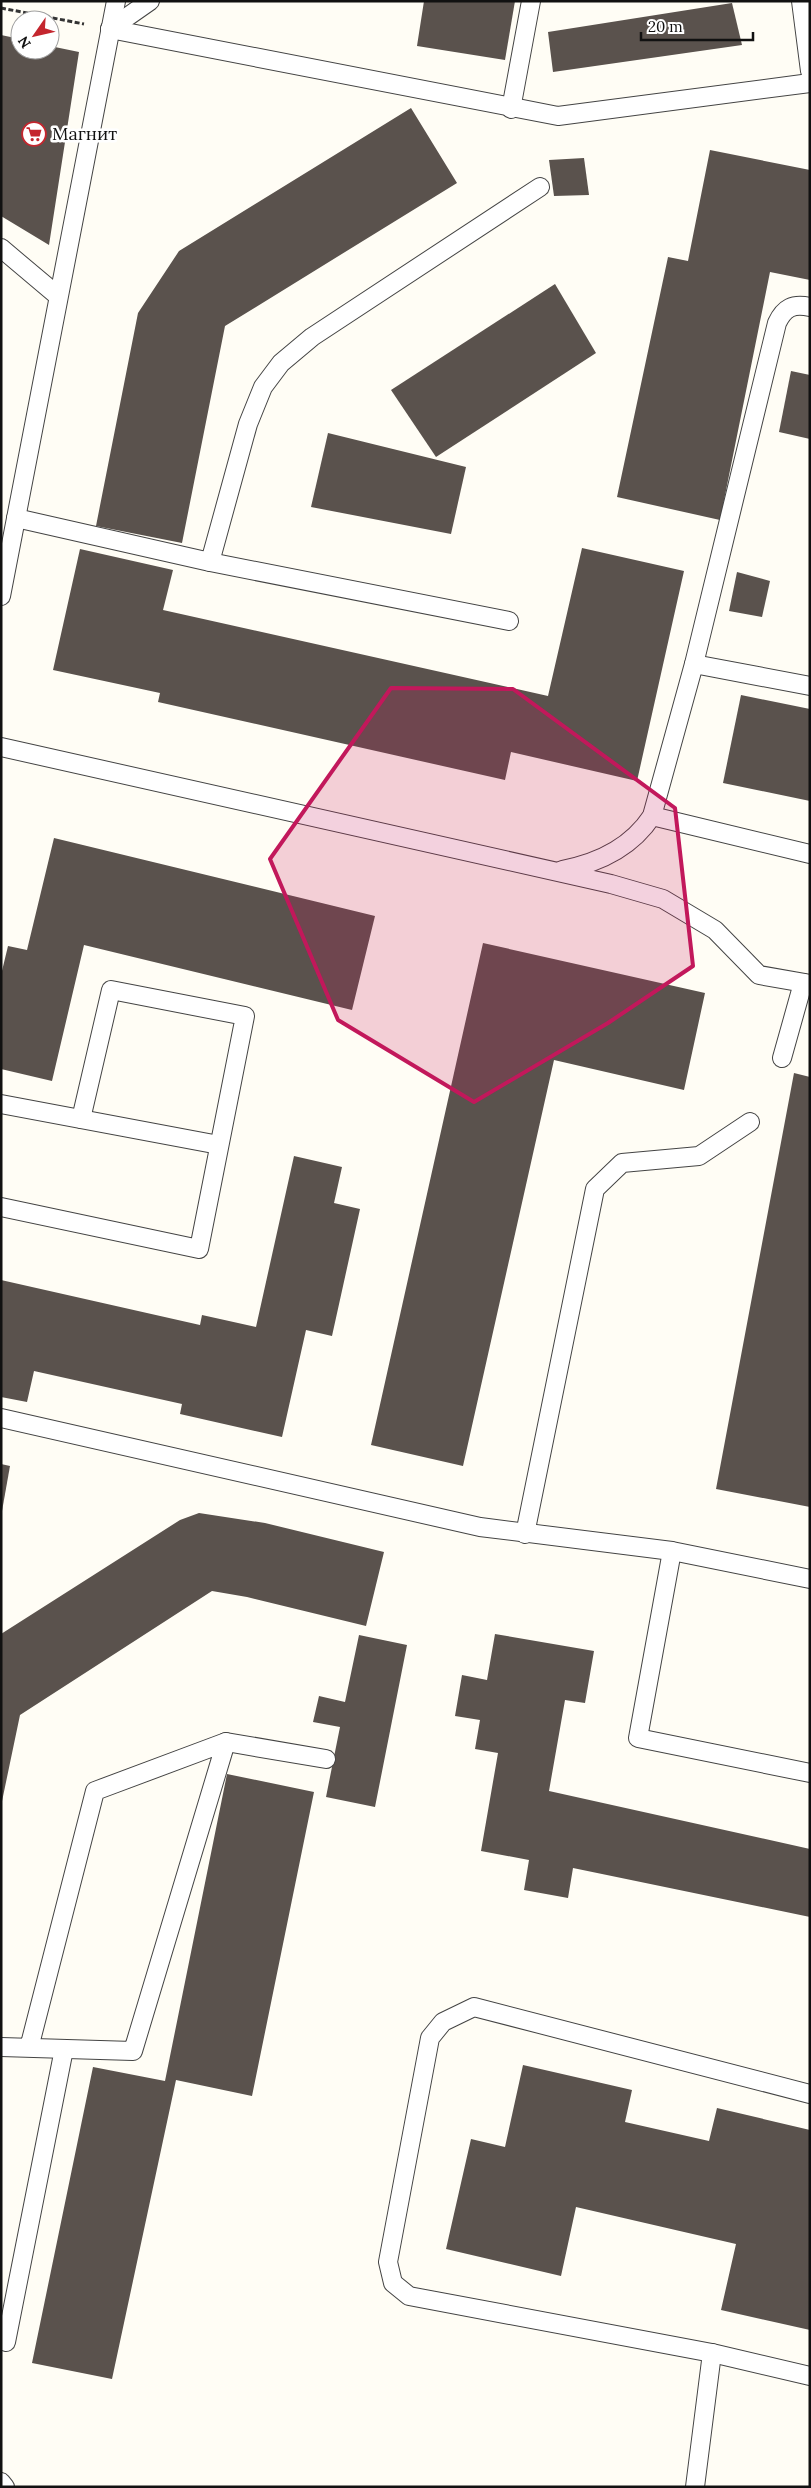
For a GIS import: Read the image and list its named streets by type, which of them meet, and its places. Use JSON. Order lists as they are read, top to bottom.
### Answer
{
  "places": {
    "supermarket": ["Магнит"]
  },
  "scale_bar": "20 m",
  "north": "bottom left"
}
